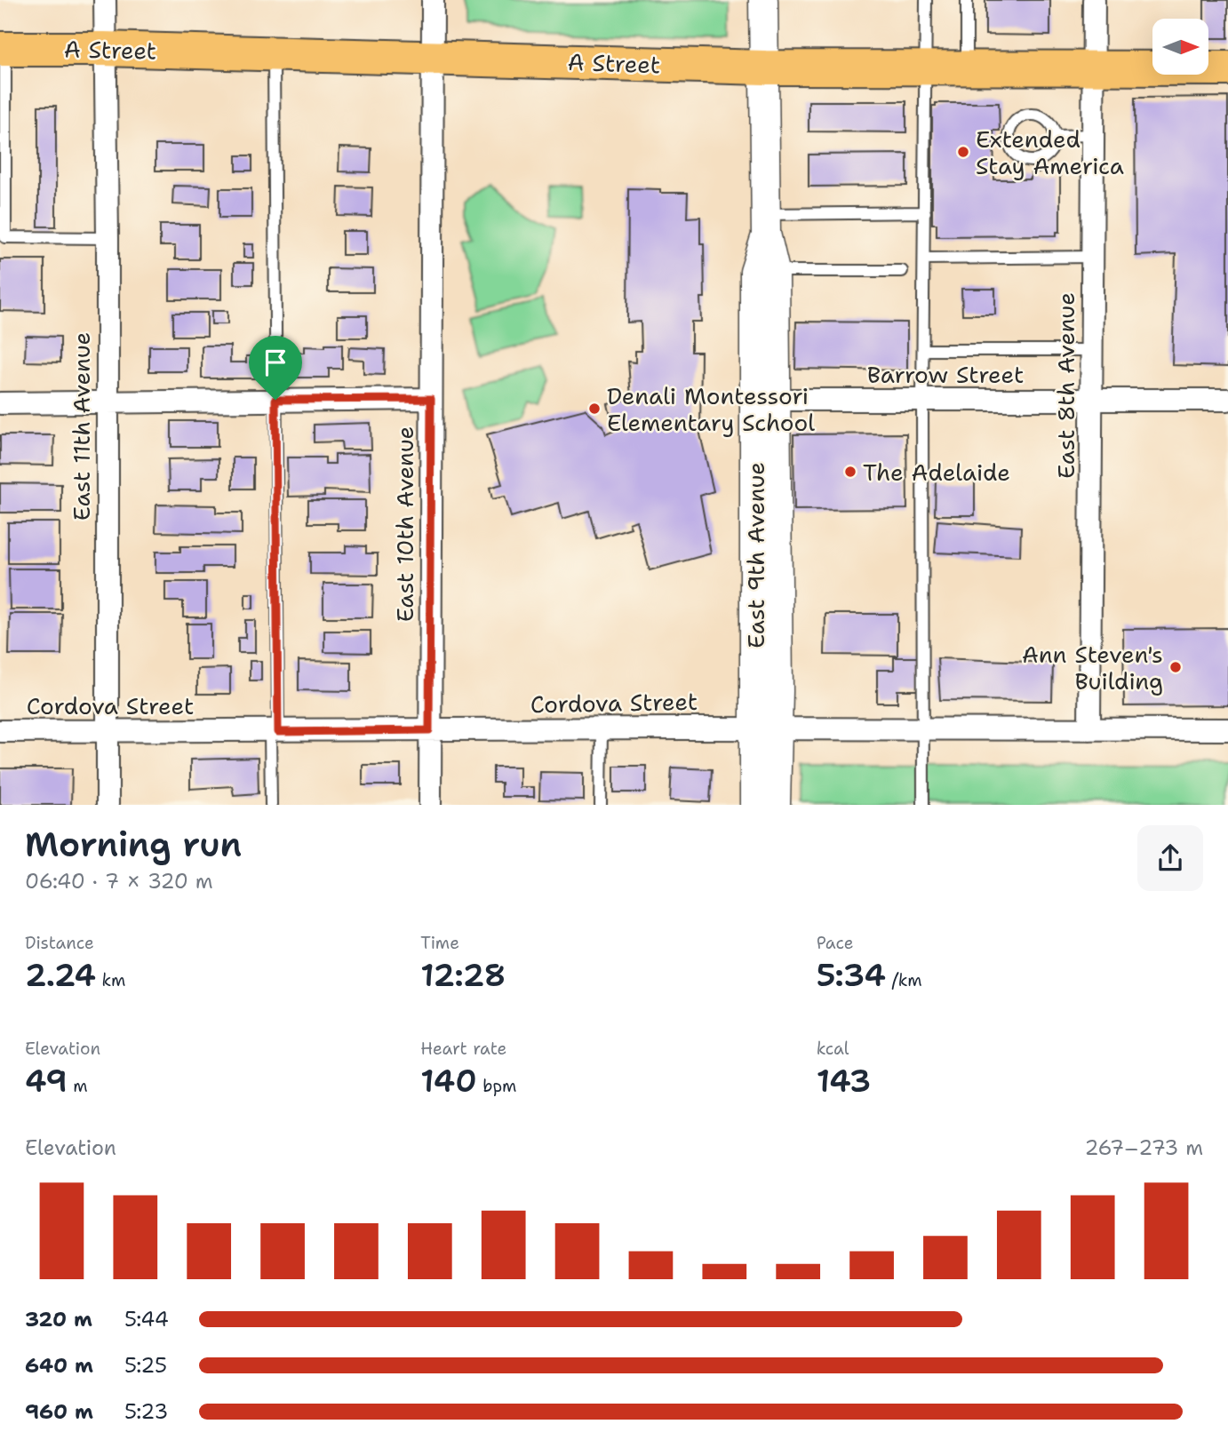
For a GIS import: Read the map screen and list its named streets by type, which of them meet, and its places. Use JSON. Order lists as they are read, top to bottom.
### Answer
{
  "streets": {
    "main road": ["A Street"],
    "street": [
      "Barrow Street",
      "East 8th Avenue",
      "East 11th Avenue",
      "East 10th Avenue",
      "East 9th Avenue",
      "Cordova Street"
    ]
  },
  "crossings": [
    ["A Street", "East 8th Avenue"],
    ["A Street", "East 11th Avenue"],
    ["A Street", "East 10th Avenue"],
    ["A Street", "East 9th Avenue"],
    ["Barrow Street", "East 8th Avenue"],
    ["Barrow Street", "East 9th Avenue"],
    ["East 8th Avenue", "Cordova Street"],
    ["East 11th Avenue", "Cordova Street"],
    ["East 10th Avenue", "Cordova Street"],
    ["East 9th Avenue", "Cordova Street"]
  ],
  "places": [
    "Extended Stay America",
    "Denali Montessori Elementary School",
    "The Adelaide",
    "Ann Steven's Building"
  ],
  "north": "right",
  "page": {
    "heading": ["Morning run", "06:40 · 7 × 320 m"],
    "stats": [
      ["Distance", "2.24 km"],
      ["Time", "12:28"],
      ["Pace", "5:34 /km"],
      ["Elevation", "49 m"],
      ["Heart rate", "140 bpm"],
      ["kcal", "143"]
    ],
    "chart": ["Elevation", "267–273 m"],
    "list": [
      {
        "name": "320 m",
        "note": "5:44"
      },
      {
        "name": "640 m",
        "note": "5:25"
      },
      {
        "name": "960 m",
        "note": "5:23"
      }
    ]
  }
}
